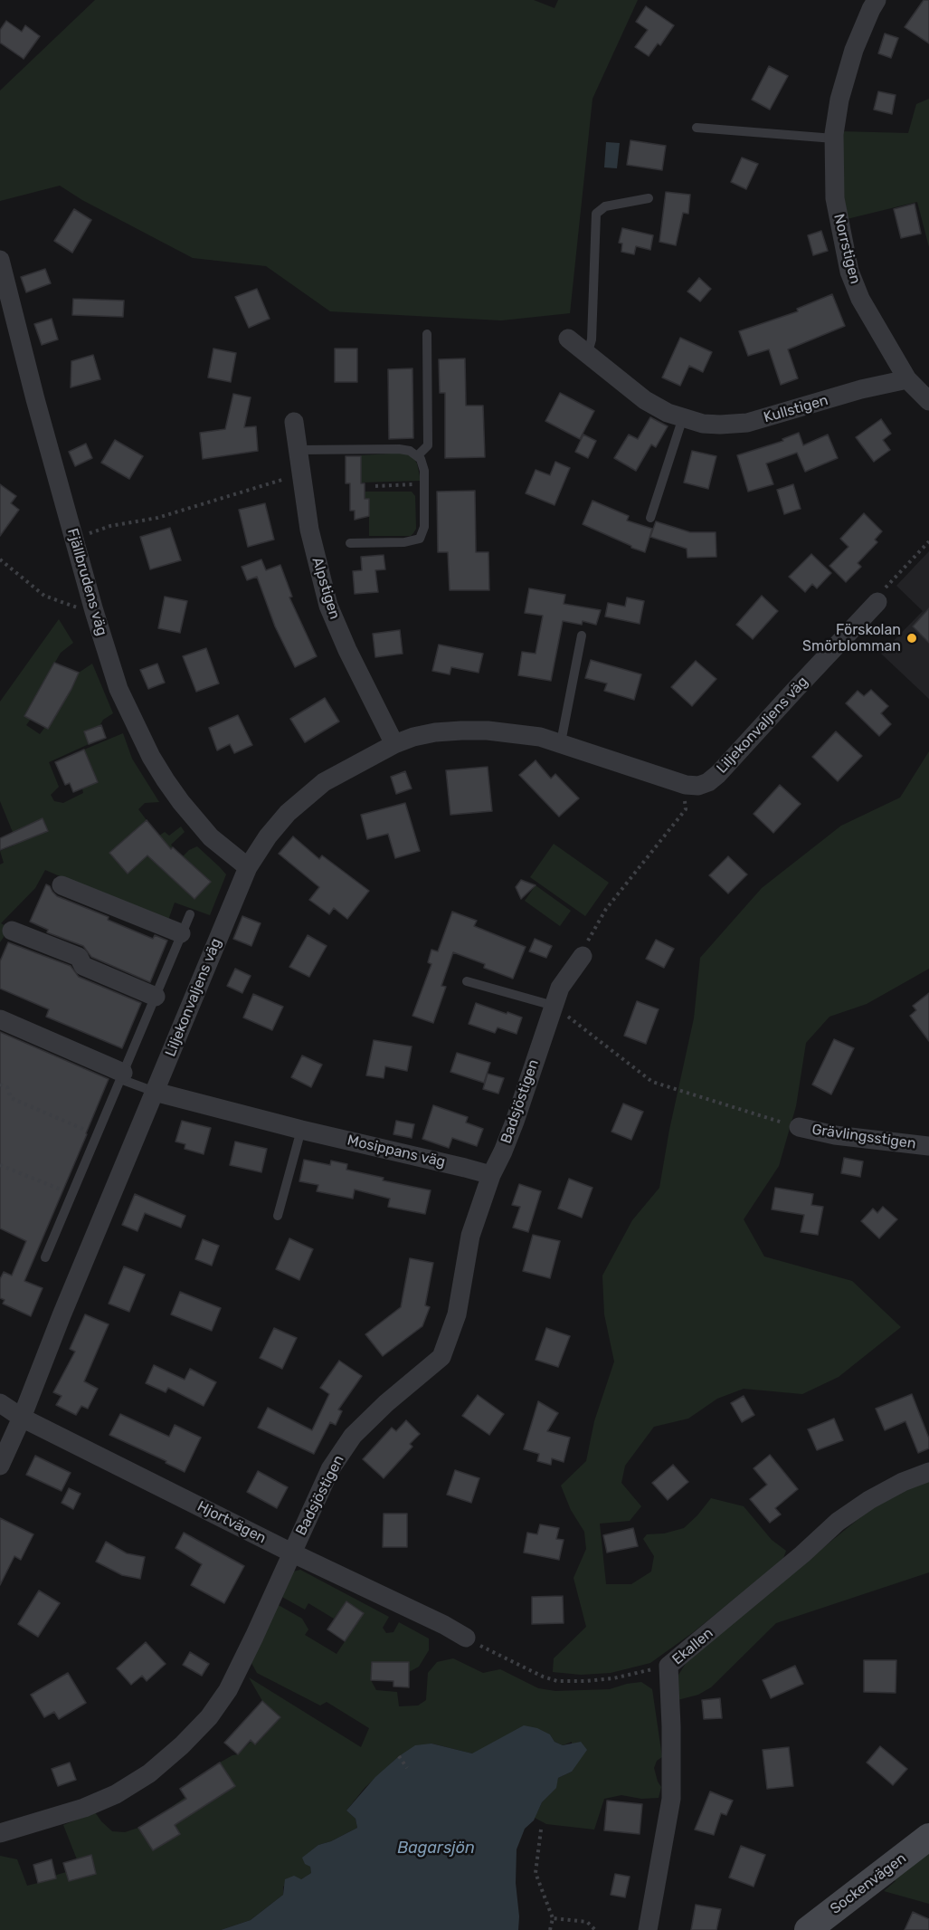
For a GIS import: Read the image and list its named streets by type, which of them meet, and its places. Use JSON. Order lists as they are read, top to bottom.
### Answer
{
  "streets": {
    "street": [
      "Norrstigen",
      "Kullstigen",
      "Fjällbrudens väg",
      "Alpstigen",
      "Liljekonvaljens väg",
      "Badsjöstigen",
      "Grävlingsstigen",
      "Mosippans väg",
      "Hjortvägen",
      "Ekallen",
      "Sockenvägen"
    ]
  },
  "crossings": [
    ["Norrstigen", "Kullstigen"],
    ["Fjällbrudens väg", "Liljekonvaljens väg"],
    ["Alpstigen", "Liljekonvaljens väg"],
    ["Liljekonvaljens väg", "Mosippans väg"],
    ["Liljekonvaljens väg", "Hjortvägen"],
    ["Badsjöstigen", "Mosippans väg"],
    ["Badsjöstigen", "Hjortvägen"]
  ],
  "water": ["Bagarsjön"],
  "places": ["Förskolan Smörblomman"]
}
